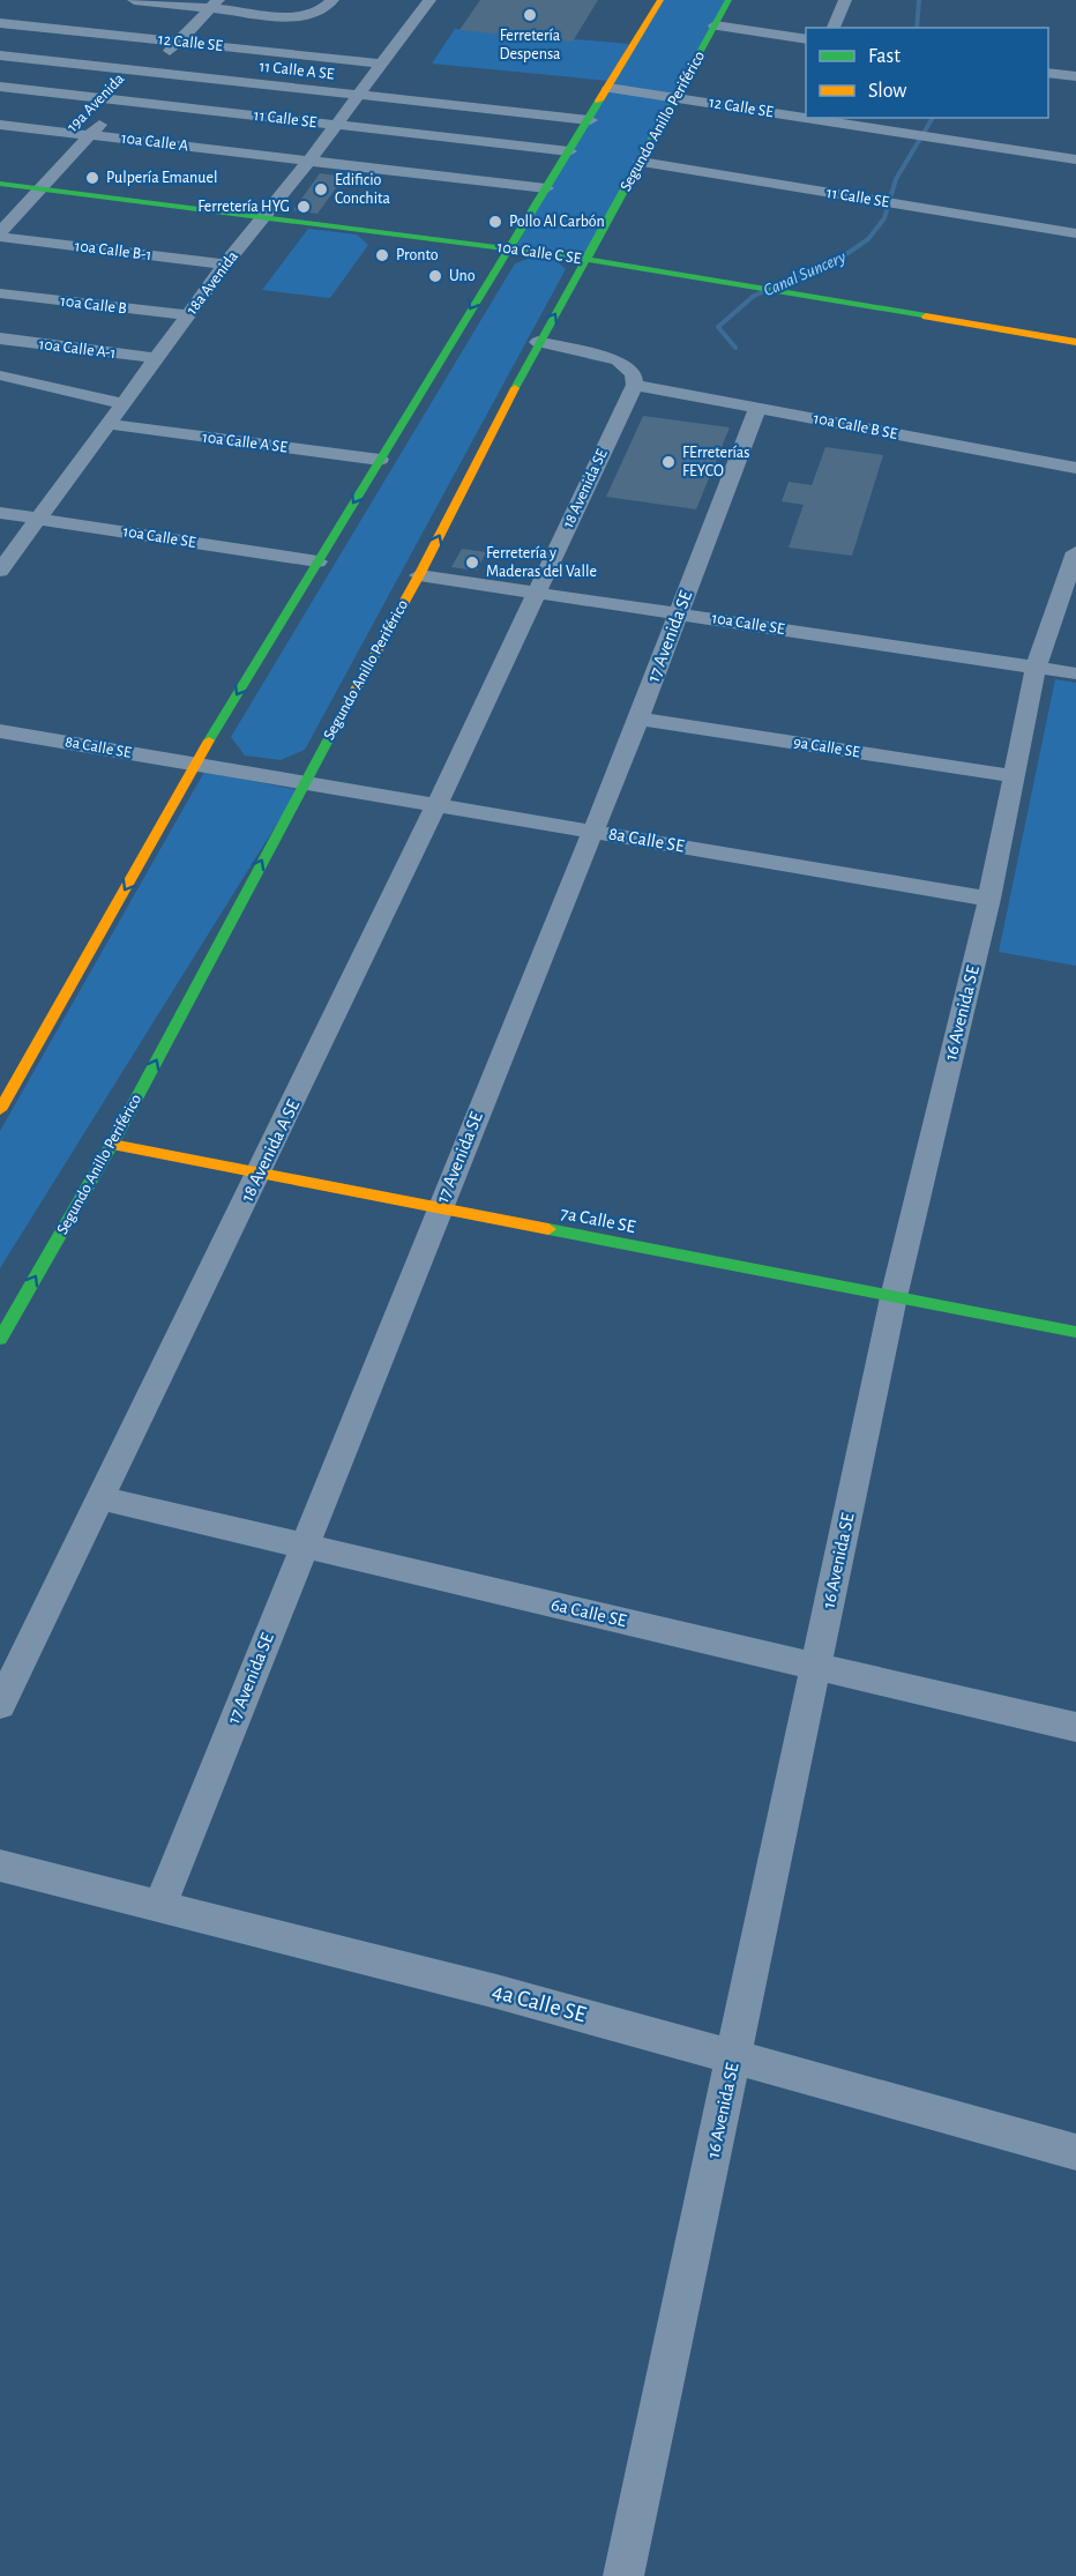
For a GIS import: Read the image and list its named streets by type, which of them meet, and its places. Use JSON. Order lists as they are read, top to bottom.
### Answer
{
  "streets": {
    "main road": ["Segundo Anillo Periférico", "10a Calle C SE", "7a Calle SE"],
    "street": [
      "12 Calle SE",
      "11 Calle A SE",
      "19a Avenida",
      "11 Calle SE",
      "10a Calle A",
      "10a Calle B-1",
      "18a Avenida",
      "10a Calle B",
      "10a Calle A-1",
      "10a Calle B SE",
      "10a Calle A SE",
      "18 Avenida SE",
      "10a Calle SE",
      "17 Avenida SE",
      "8a Calle SE",
      "9a Calle SE",
      "16 Avenida SE",
      "18 Avenida A SE",
      "6a Calle SE",
      "4a Calle SE"
    ]
  },
  "crossings": [
    ["12 Calle SE", "19a Avenida"],
    ["12 Calle SE", "Segundo Anillo Periférico"],
    ["12 Calle SE", "18a Avenida"],
    ["11 Calle A SE", "19a Avenida"],
    ["11 Calle A SE", "18a Avenida"],
    ["19a Avenida", "11 Calle SE"],
    ["19a Avenida", "10a Calle A"],
    ["19a Avenida", "10a Calle B-1"],
    ["19a Avenida", "10a Calle C SE"],
    ["11 Calle SE", "Segundo Anillo Periférico"],
    ["11 Calle SE", "18a Avenida"],
    ["Segundo Anillo Periférico", "10a Calle C SE"],
    ["Segundo Anillo Periférico", "10a Calle SE"],
    ["Segundo Anillo Periférico", "8a Calle SE"],
    ["Segundo Anillo Periférico", "7a Calle SE"],
    ["10a Calle A", "18a Avenida"],
    ["10a Calle B-1", "18a Avenida"],
    ["10a Calle C SE", "18a Avenida"],
    ["18a Avenida", "10a Calle B"],
    ["18a Avenida", "10a Calle A-1"],
    ["18a Avenida", "10a Calle A SE"],
    ["18a Avenida", "10a Calle SE"],
    ["10a Calle B SE", "18 Avenida SE"],
    ["10a Calle B SE", "17 Avenida SE"],
    ["18 Avenida SE", "10a Calle SE"],
    ["18 Avenida SE", "18 Avenida A SE"],
    ["10a Calle SE", "17 Avenida SE"],
    ["10a Calle SE", "16 Avenida SE"],
    ["10a Calle SE", "18 Avenida A SE"],
    ["17 Avenida SE", "8a Calle SE"],
    ["17 Avenida SE", "9a Calle SE"],
    ["17 Avenida SE", "7a Calle SE"],
    ["17 Avenida SE", "6a Calle SE"],
    ["17 Avenida SE", "4a Calle SE"],
    ["8a Calle SE", "16 Avenida SE"],
    ["8a Calle SE", "18 Avenida A SE"],
    ["9a Calle SE", "16 Avenida SE"],
    ["16 Avenida SE", "7a Calle SE"],
    ["16 Avenida SE", "6a Calle SE"],
    ["16 Avenida SE", "4a Calle SE"],
    ["18 Avenida A SE", "7a Calle SE"],
    ["18 Avenida A SE", "6a Calle SE"]
  ],
  "water": ["Canal Suncery"],
  "places": [
    "Ferretería Despensa",
    "Pulpería Emanuel",
    "Edificio Conchita",
    "Ferretería HYG",
    "Pollo Al Carbón",
    "Pronto",
    "Uno",
    "FErreterías FEYCO",
    "Ferretería y Maderas del Valle"
  ],
  "legend": ["Fast", "Slow"]
}
